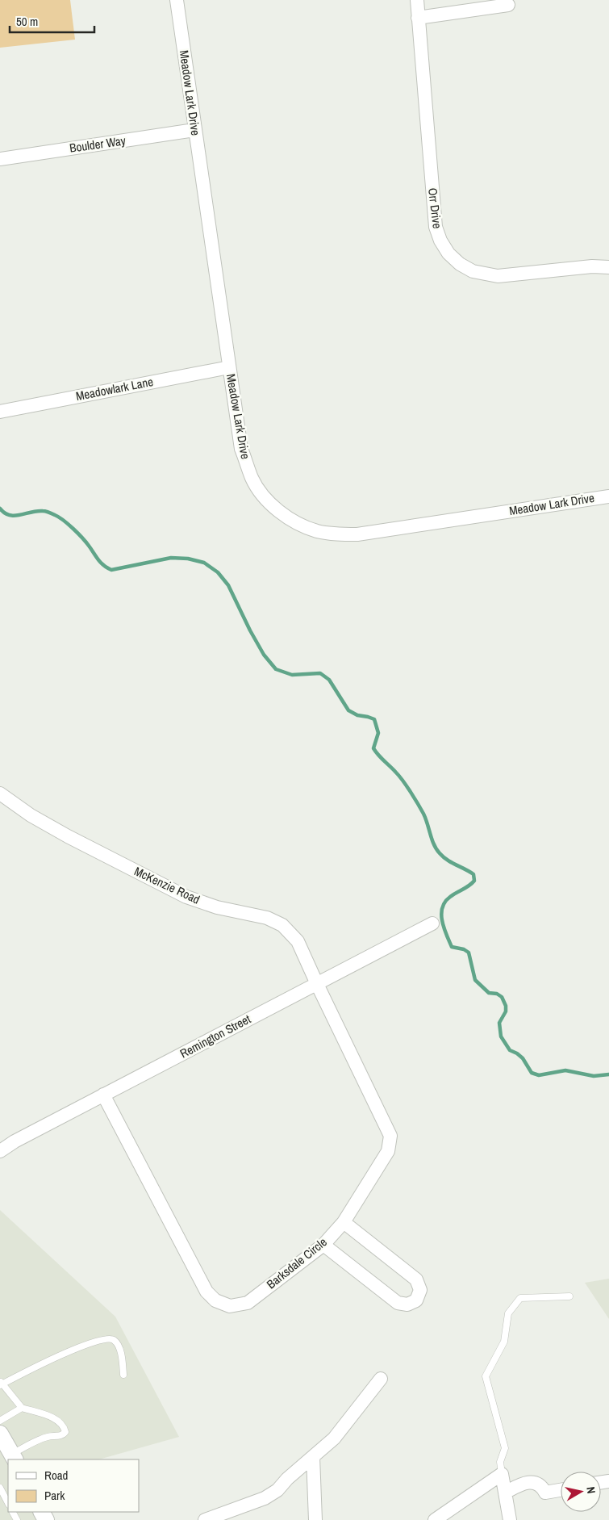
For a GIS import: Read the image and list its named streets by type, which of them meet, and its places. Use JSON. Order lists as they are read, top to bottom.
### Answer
{
  "streets": {
    "street": [
      "Meadow Lark Drive",
      "Boulder Way",
      "Orr Drive",
      "Meadowlark Lane",
      "McKenzie Road",
      "Remington Street",
      "Barksdale Circle"
    ]
  },
  "crossings": [
    ["Meadow Lark Drive", "Boulder Way"],
    ["Meadow Lark Drive", "Meadowlark Lane"],
    ["McKenzie Road", "Remington Street"],
    ["McKenzie Road", "Barksdale Circle"],
    ["Remington Street", "Barksdale Circle"]
  ],
  "legend": ["Road", "Park"],
  "scale_bar": "50 m",
  "north": "right"
}
